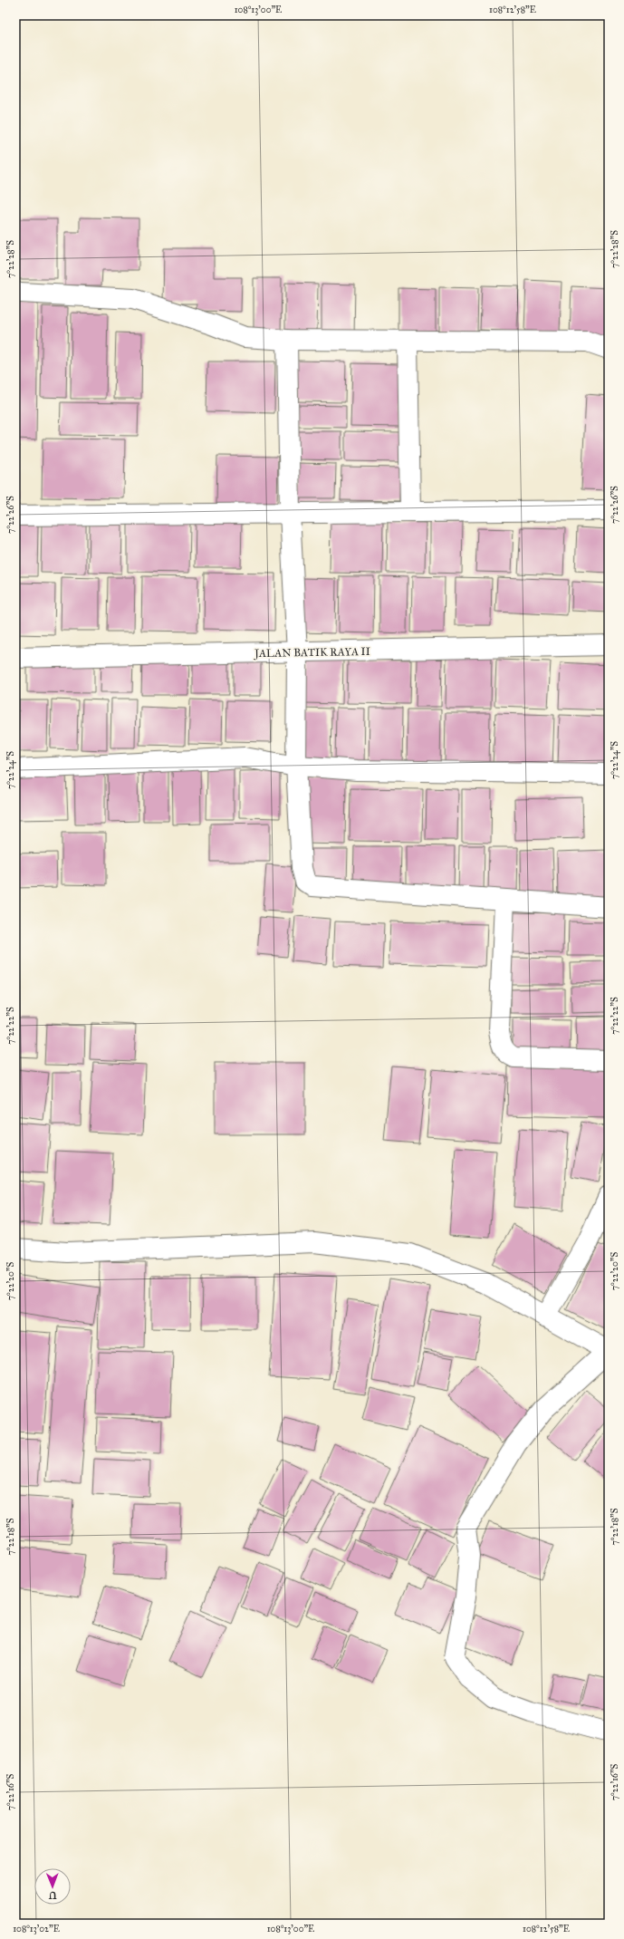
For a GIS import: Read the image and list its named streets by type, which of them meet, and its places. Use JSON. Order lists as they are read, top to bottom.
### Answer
{
  "streets": {
    "street": ["JALAN BATIK RAYA II"]
  },
  "north": "bottom",
  "coordinates": [
    "108°13'00\"E",
    "108°12'58\"E",
    "7°22'28\"S",
    "7°22'26\"S",
    "7°22'24\"S",
    "7°22'22\"S",
    "7°22'20\"S",
    "7°22'18\"S",
    "7°22'16\"S",
    "108°13'02\"E"
  ]
}
